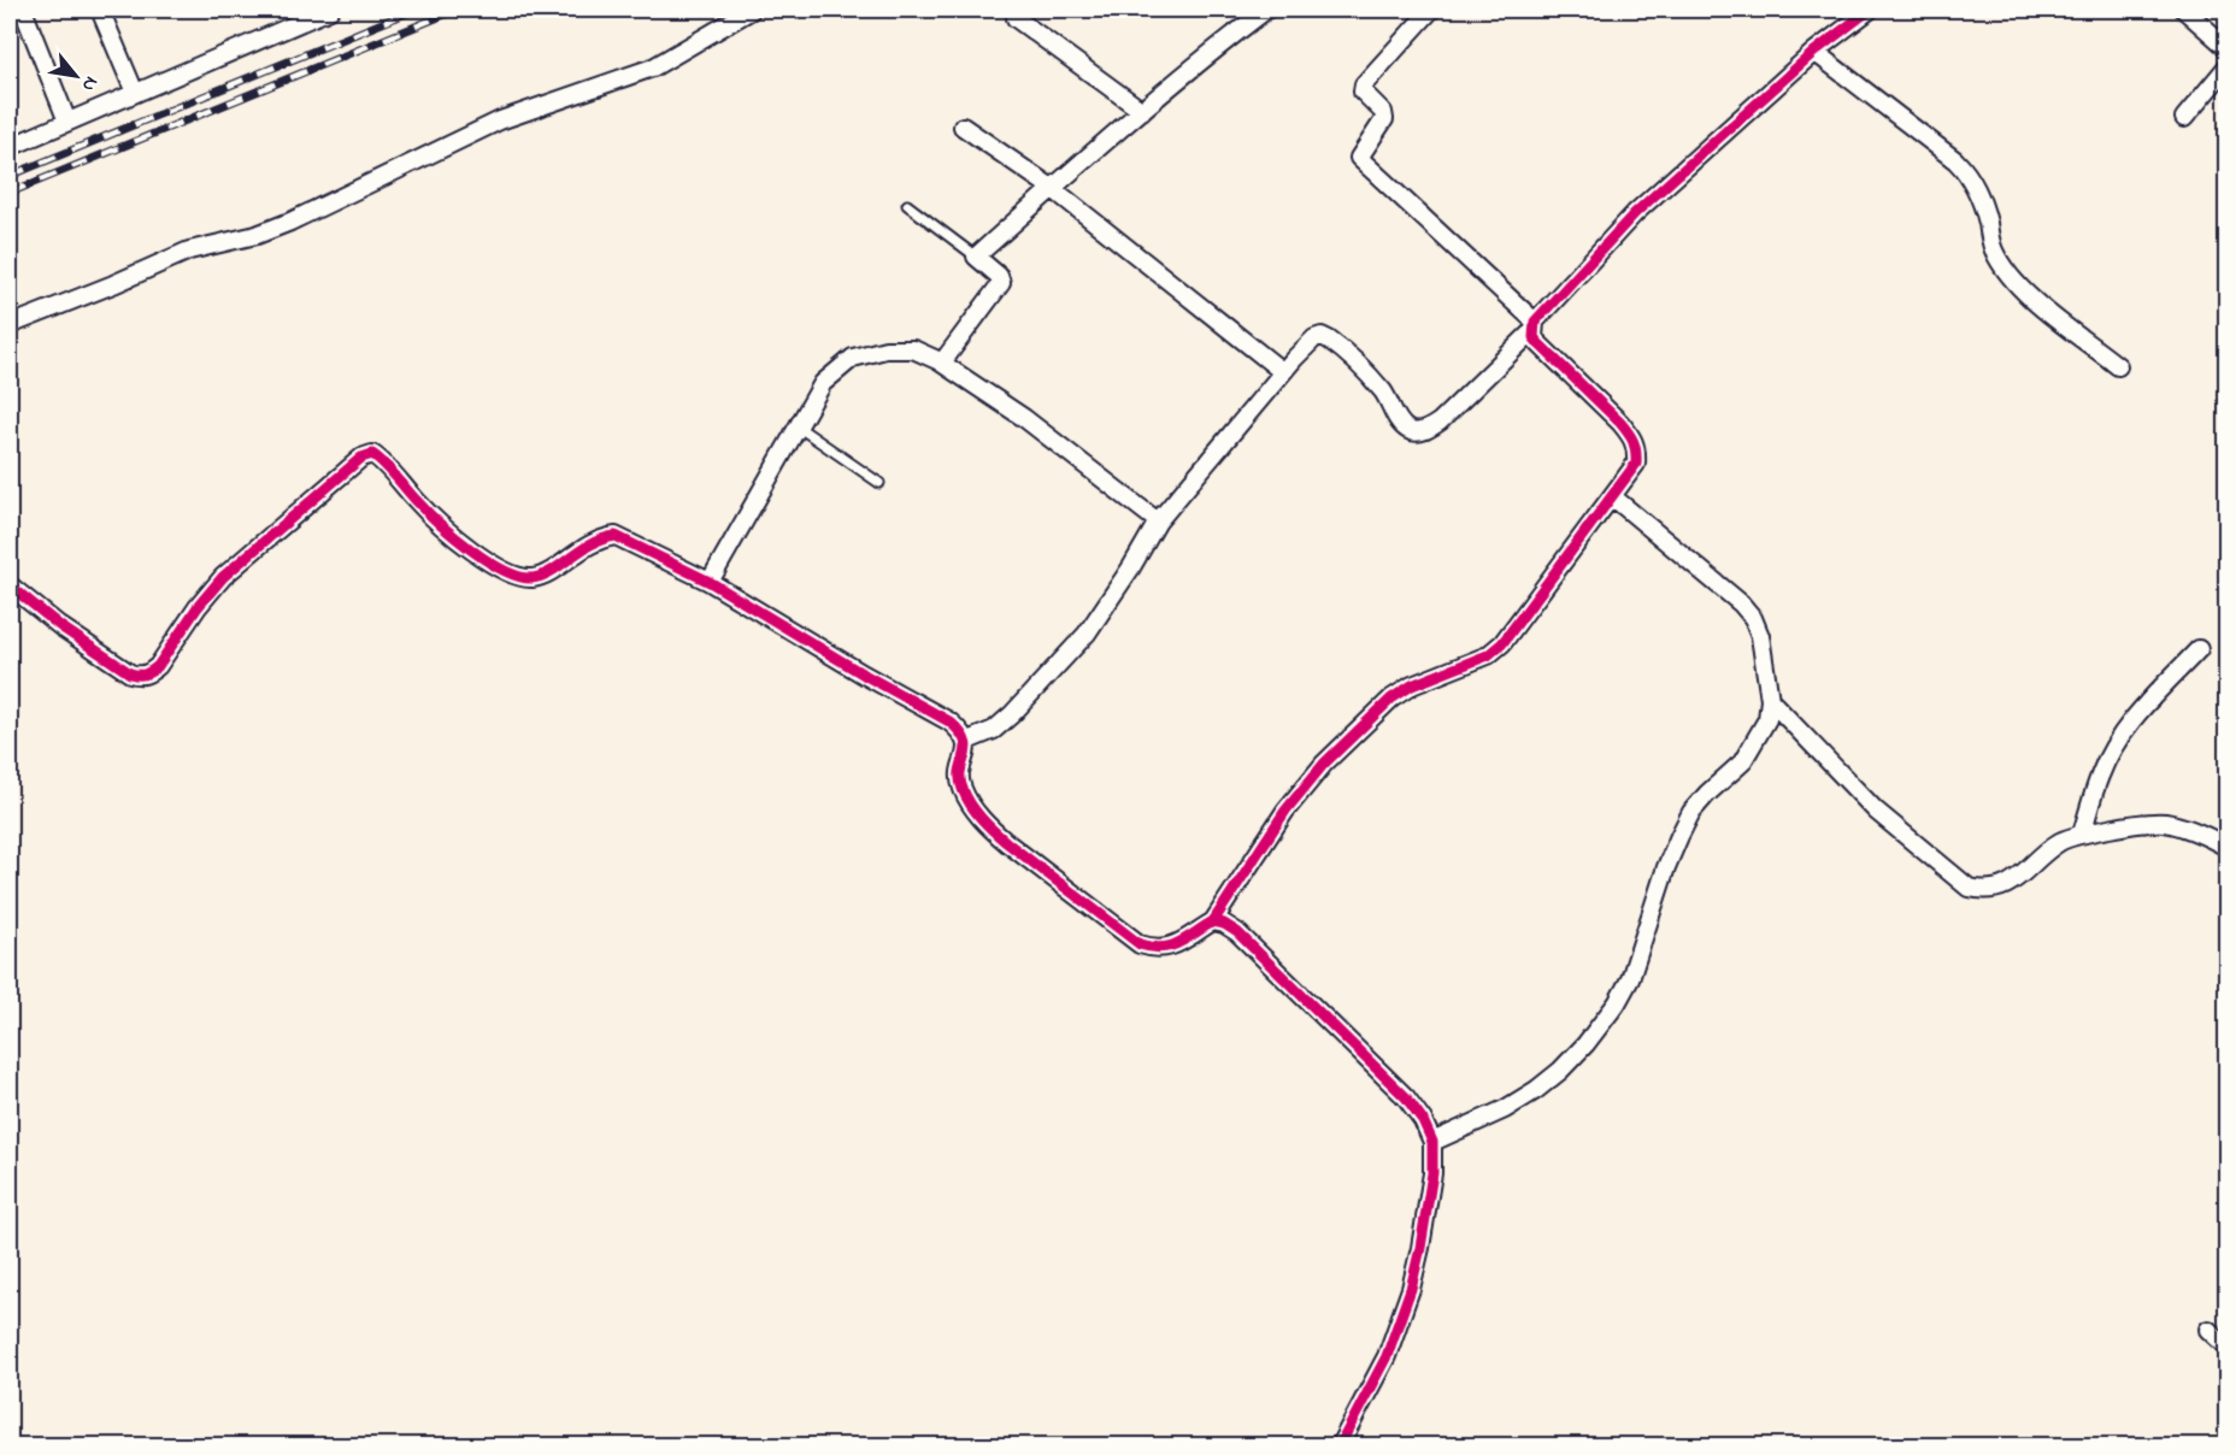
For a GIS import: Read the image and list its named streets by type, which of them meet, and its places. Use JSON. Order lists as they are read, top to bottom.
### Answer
{
  "north": "bottom right"
}
